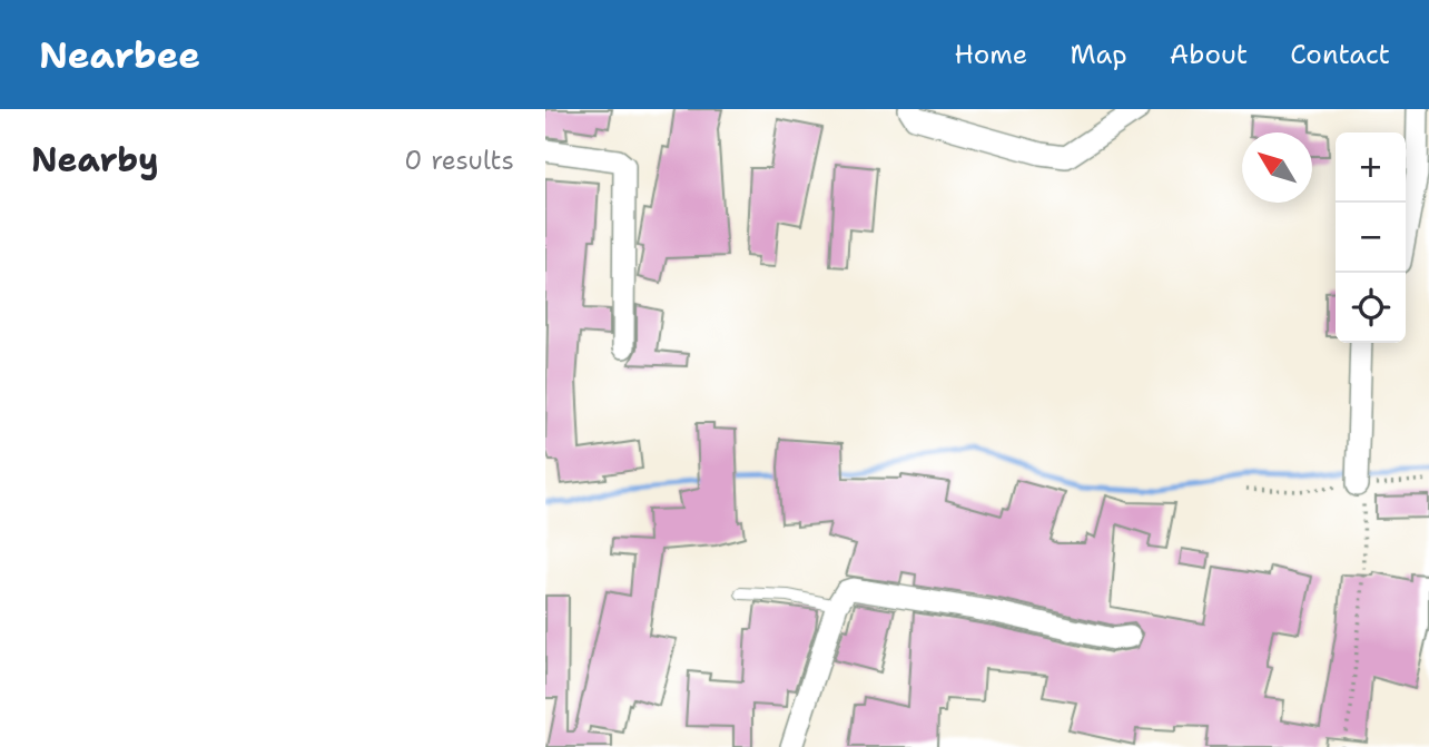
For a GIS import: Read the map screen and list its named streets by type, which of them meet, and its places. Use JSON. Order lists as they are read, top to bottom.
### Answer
{
  "north": "top left",
  "page": {
    "header": "Nearbee",
    "nav": [
      "Home",
      "Map",
      "About",
      "Contact"
    ],
    "heading": ["Nearby", "0 results"],
    "map_buttons": ["+", "−"]
  }
}
